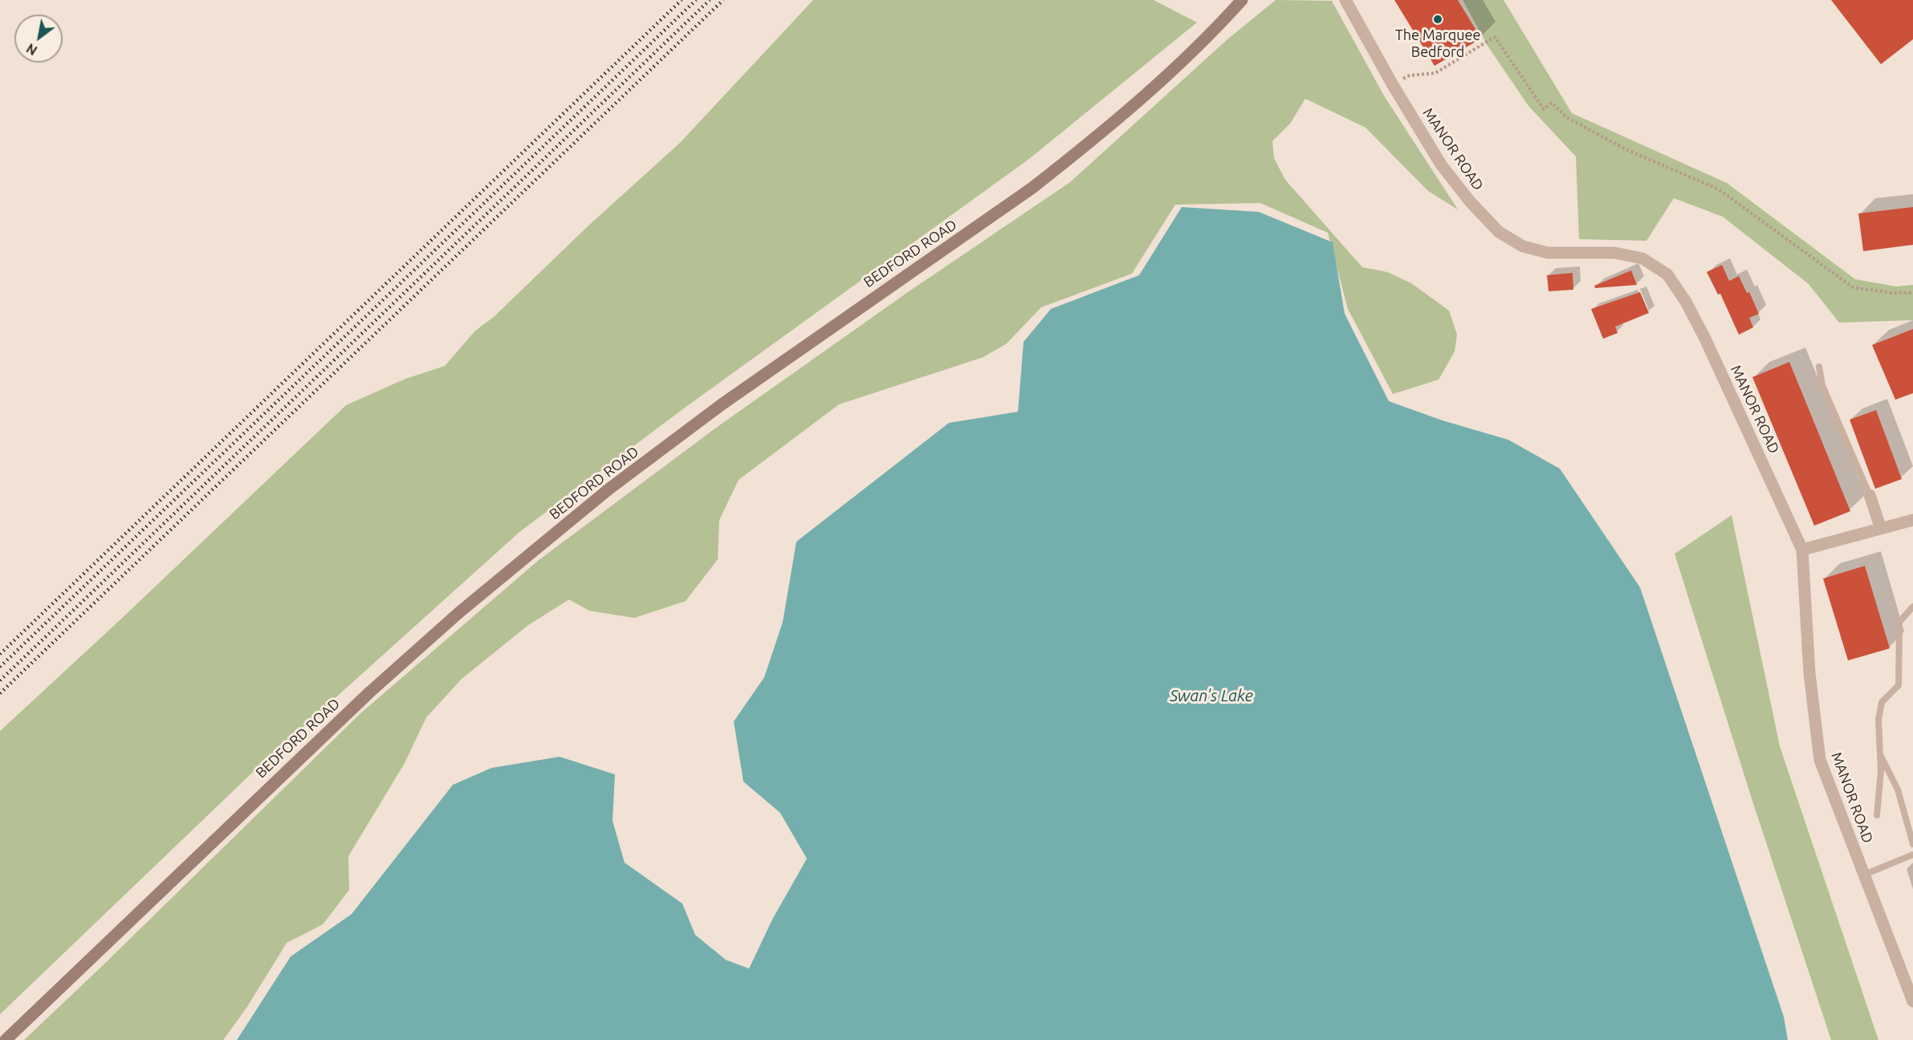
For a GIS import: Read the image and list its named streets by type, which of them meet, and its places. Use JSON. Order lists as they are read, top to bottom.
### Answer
{
  "streets": {
    "main road": ["BEDFORD ROAD"],
    "street": ["MANOR ROAD"]
  },
  "water": ["Swan's Lake"],
  "places": ["The Marquee Bedford"],
  "north": "bottom left"
}
